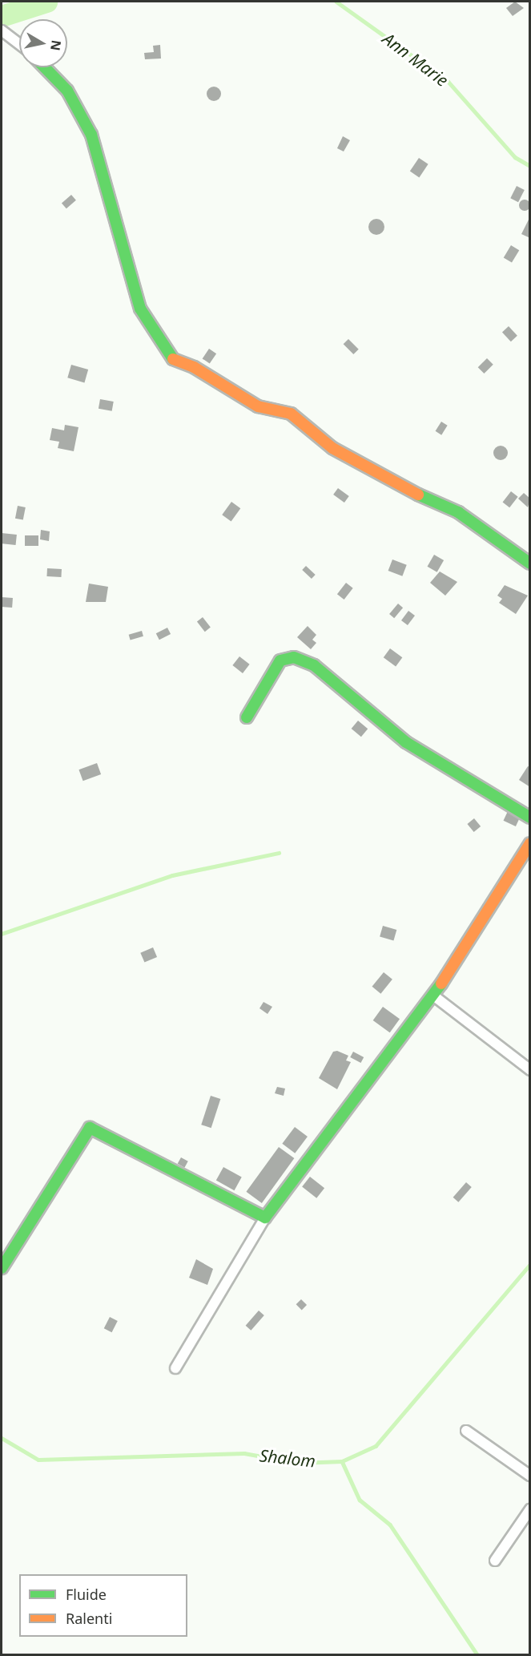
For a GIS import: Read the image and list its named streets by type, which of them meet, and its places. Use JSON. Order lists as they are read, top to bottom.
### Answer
{
  "water": ["Ann Marie", "Shalom"],
  "legend": ["Fluide", "Ralenti"],
  "north": "right"
}
